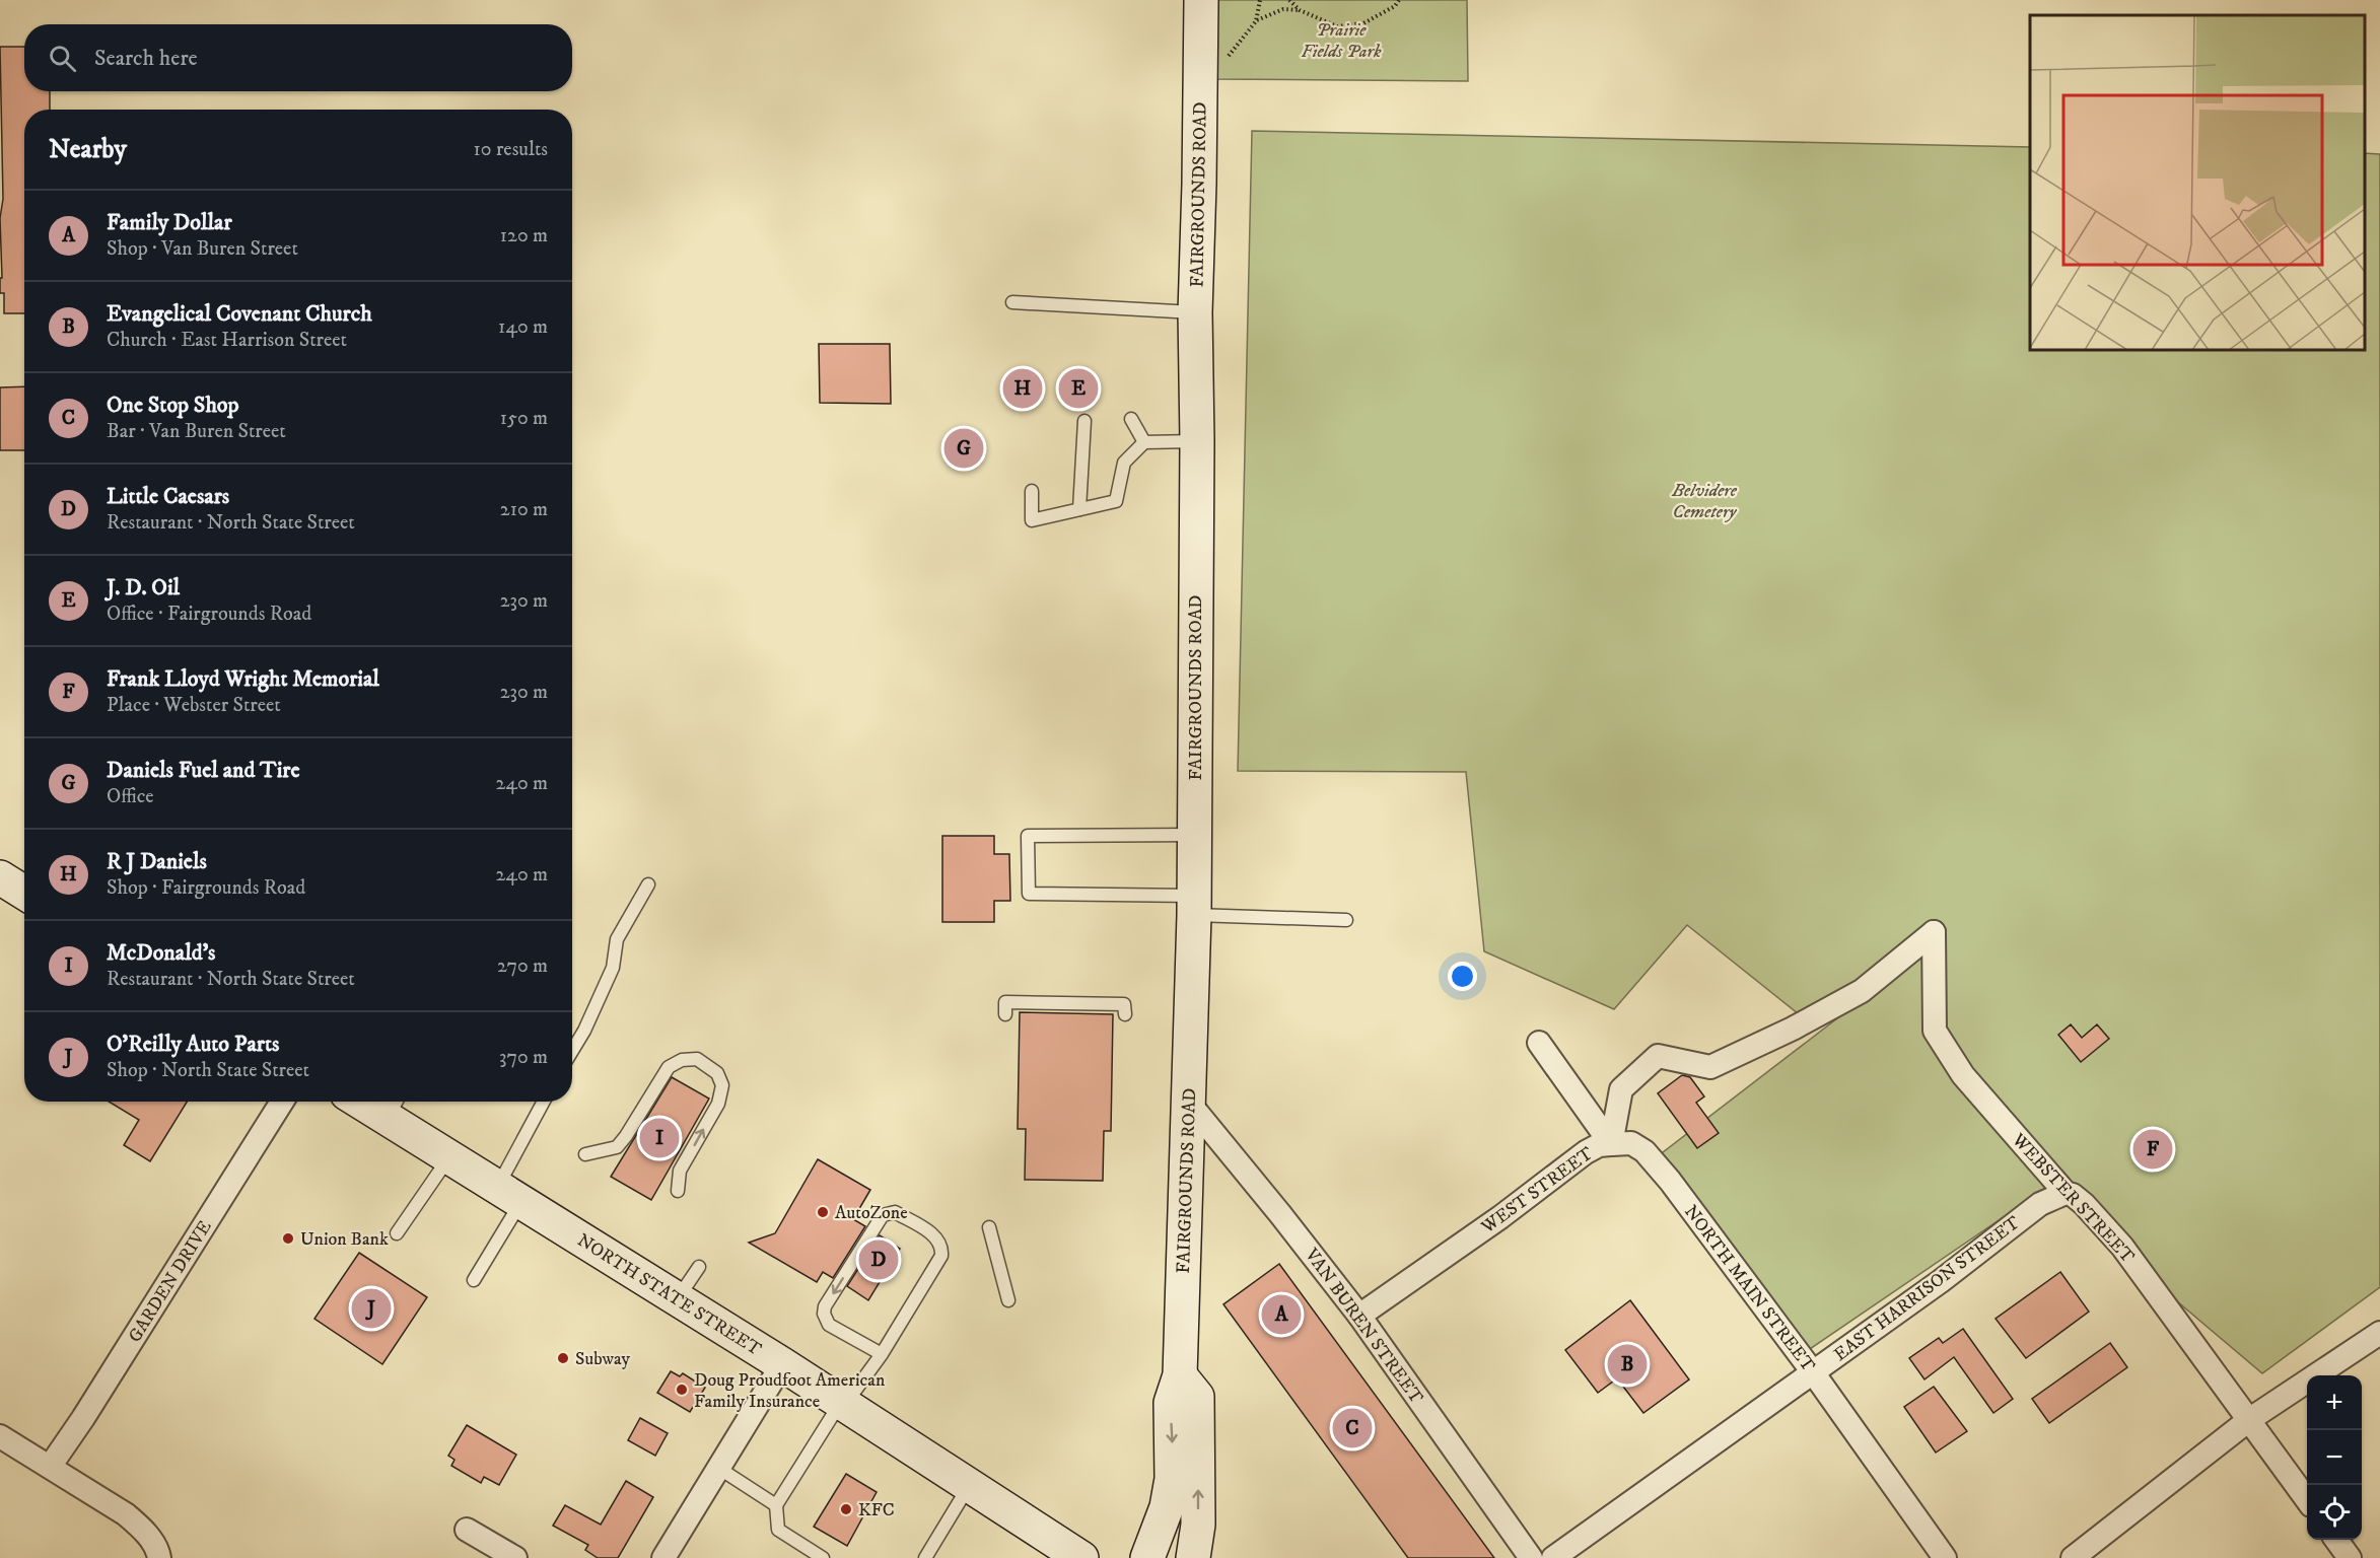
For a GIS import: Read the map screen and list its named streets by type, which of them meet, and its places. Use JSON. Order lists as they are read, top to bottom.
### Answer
{
  "streets": {
    "main road": ["FAIRGROUNDS ROAD", "NORTH STATE STREET"],
    "street": [
      "WEST STREET",
      "WEBSTER STREET",
      "GARDEN DRIVE",
      "NORTH MAIN STREET",
      "EAST HARRISON STREET",
      "VAN BUREN STREET"
    ]
  },
  "crossings": [
    ["FAIRGROUNDS ROAD", "VAN BUREN STREET"],
    ["WEST STREET", "WEBSTER STREET"],
    ["WEST STREET", "NORTH MAIN STREET"],
    ["WEST STREET", "VAN BUREN STREET"],
    ["WEBSTER STREET", "EAST HARRISON STREET"],
    ["NORTH MAIN STREET", "EAST HARRISON STREET"]
  ],
  "parks": ["Prairie Fields Park", "Belvidere Cemetery"],
  "places": [
    "AutoZone",
    "Union Bank",
    "Subway",
    "Doug Proudfoot American Family Insurance",
    "KFC"
  ],
  "page": {
    "search": "Search here",
    "heading": ["Nearby", "10 results"],
    "list": [
      {
        "mark": "A",
        "name": "Family Dollar",
        "note": "Shop · Van Buren Street",
        "value": "120 m"
      },
      {
        "mark": "B",
        "name": "Evangelical Covenant Church",
        "note": "Church · East Harrison Street",
        "value": "140 m"
      },
      {
        "mark": "C",
        "name": "One Stop Shop",
        "note": "Bar · Van Buren Street",
        "value": "150 m"
      },
      {
        "mark": "D",
        "name": "Little Caesars",
        "note": "Restaurant · North State Street",
        "value": "210 m"
      },
      {
        "mark": "E",
        "name": "J. D. Oil",
        "note": "Office · Fairgrounds Road",
        "value": "230 m"
      },
      {
        "mark": "F",
        "name": "Frank Lloyd Wright Memorial",
        "note": "Place · Webster Street",
        "value": "230 m"
      },
      {
        "mark": "G",
        "name": "Daniels Fuel and Tire",
        "note": "Office",
        "value": "240 m"
      },
      {
        "mark": "H",
        "name": "R J Daniels",
        "note": "Shop · Fairgrounds Road",
        "value": "240 m"
      },
      {
        "mark": "I",
        "name": "McDonald's",
        "note": "Restaurant · North State Street",
        "value": "270 m"
      },
      {
        "mark": "J",
        "name": "O'Reilly Auto Parts",
        "note": "Shop · North State Street",
        "value": "370 m"
      }
    ],
    "pins": [
      "E",
      "H",
      "G",
      "I",
      "F",
      "D",
      "J",
      "A",
      "B",
      "C"
    ],
    "map_buttons": ["+", "−"]
  }
}
